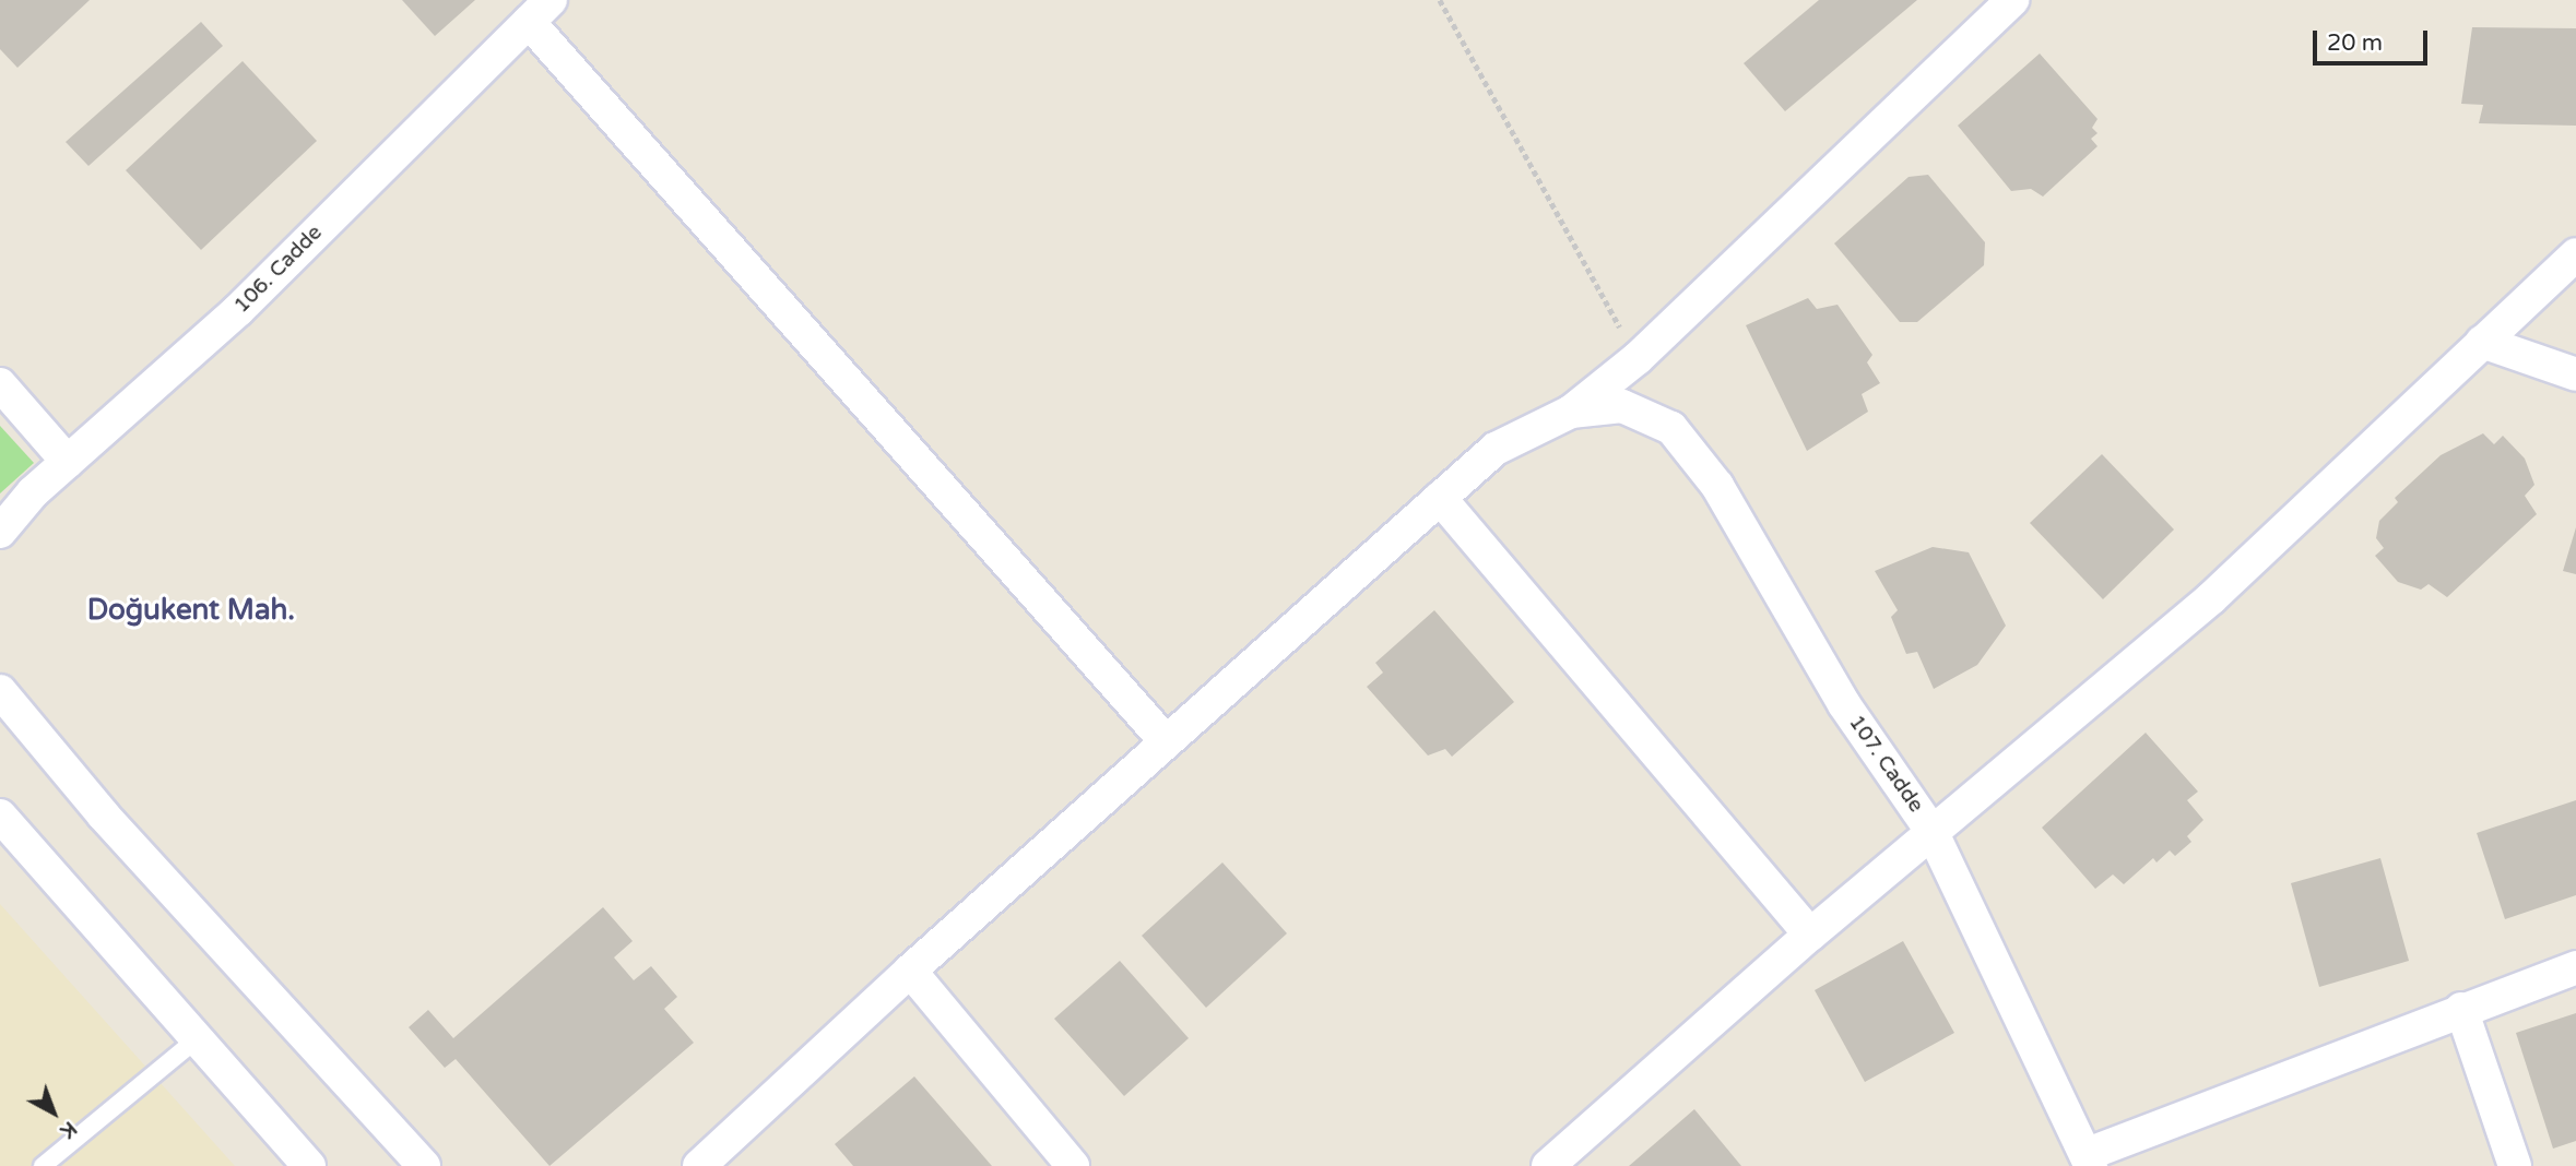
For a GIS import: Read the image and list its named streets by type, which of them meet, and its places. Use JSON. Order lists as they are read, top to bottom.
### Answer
{
  "streets": {
    "street": ["106. Cadde", "107. Cadde"]
  },
  "districts": ["Doğukent Mah."],
  "scale_bar": "20 m",
  "north": "bottom right"
}
